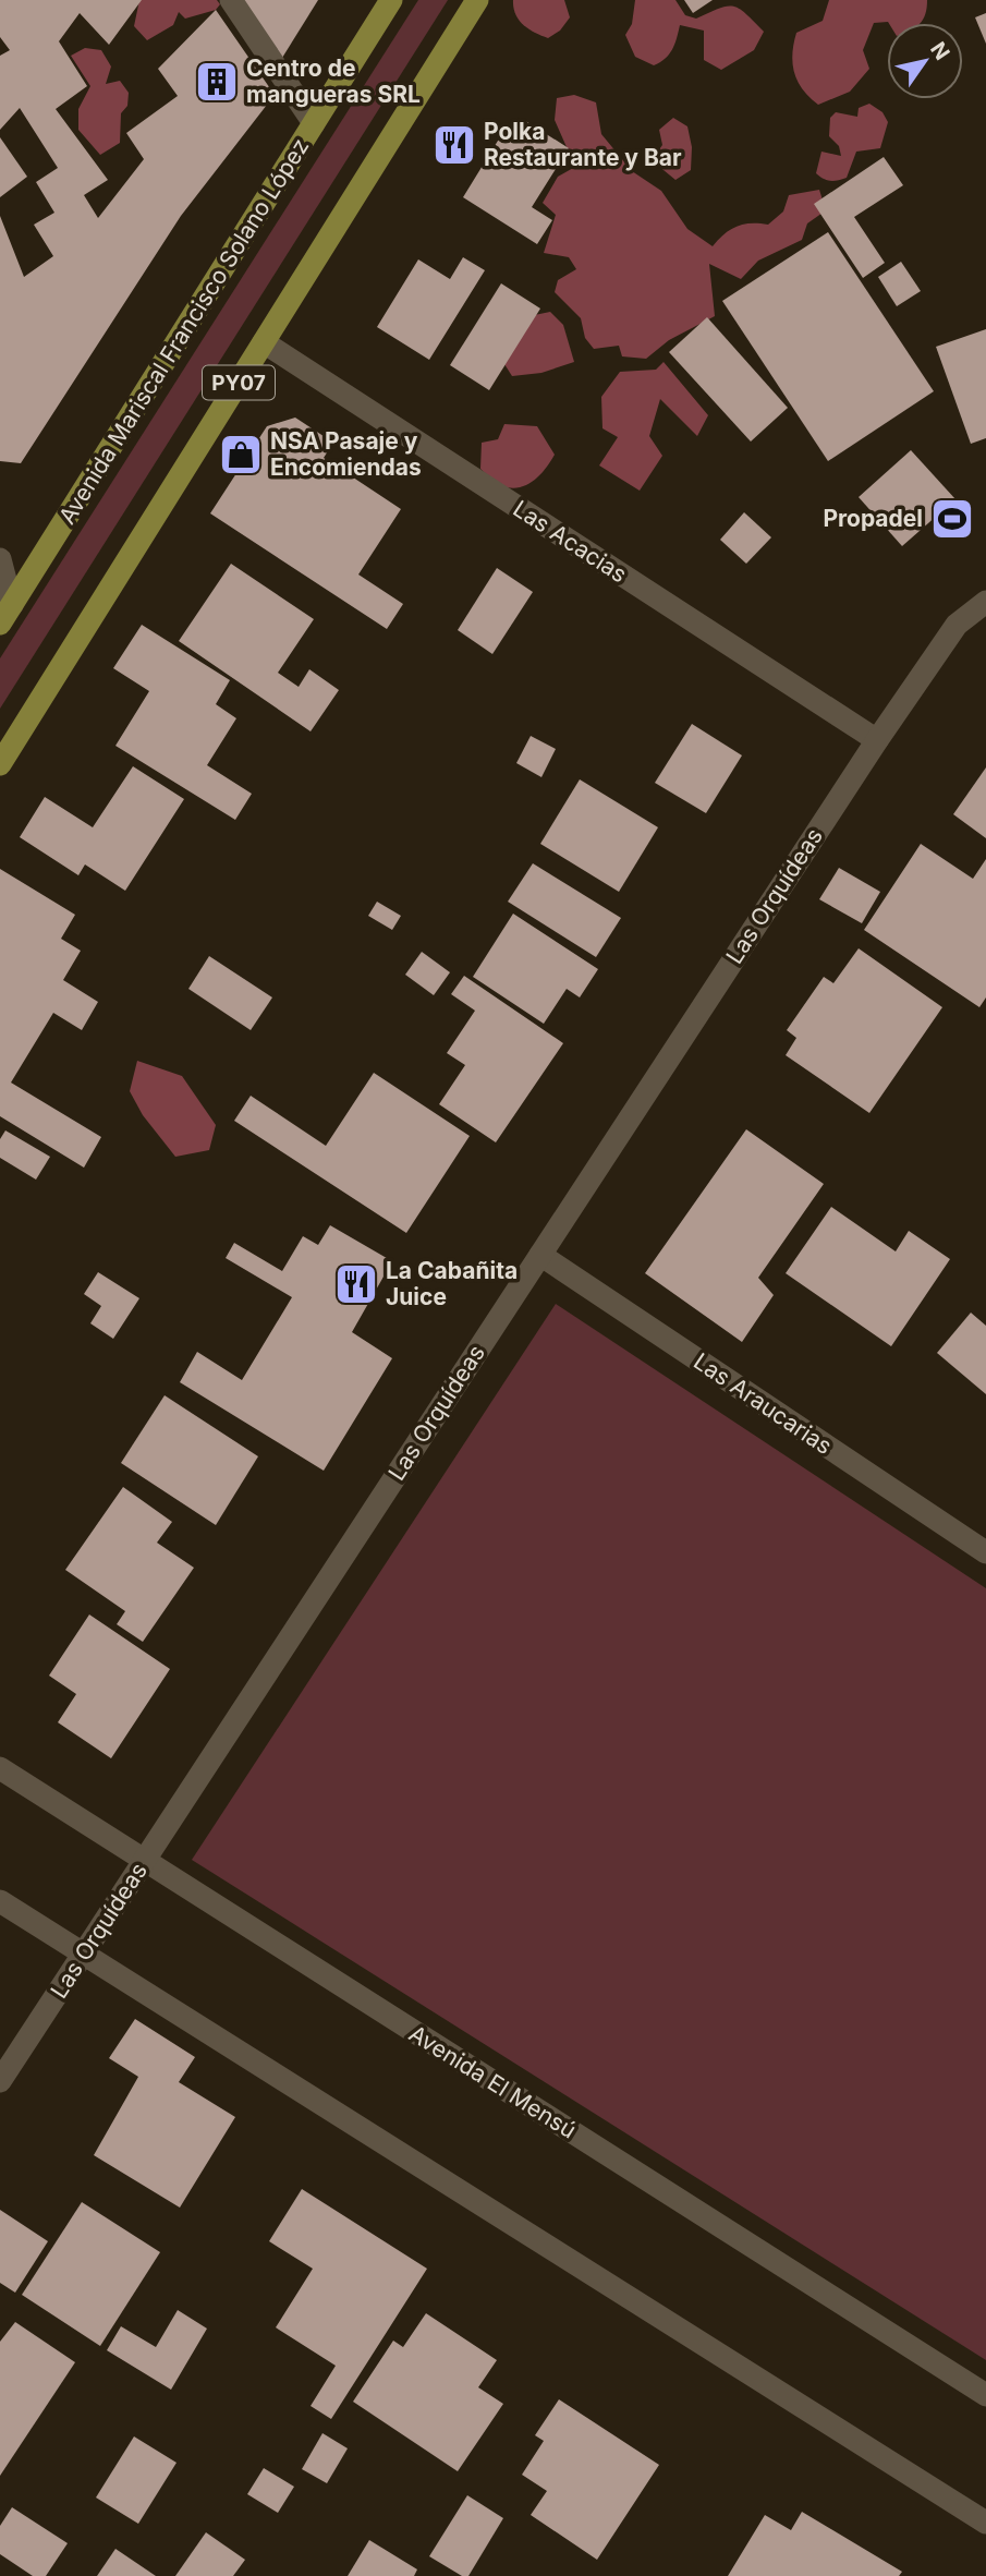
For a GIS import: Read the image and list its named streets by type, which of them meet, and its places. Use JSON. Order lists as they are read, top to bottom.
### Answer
{
  "streets": {
    "main road": ["Avenida Mariscal Francisco Solano López", "PY07"],
    "street": [
      "Las Acacias",
      "Las Orquídeas",
      "Las Araucarias",
      "Avenida El Mensú"
    ]
  },
  "crossings": [
    ["PY07", "Las Acacias"],
    ["Las Acacias", "Las Orquídeas"],
    ["Las Orquídeas", "Las Araucarias"],
    ["Las Orquídeas", "Avenida El Mensú"]
  ],
  "places": {
    "building": ["Centro de mangueras SRL"],
    "restaurant": ["Polka Restaurante y Bar", "La Cabañita Juice"],
    "shop": ["NSA Pasaje y Encomiendas"],
    "sports": ["Propadel"]
  },
  "north": "top right"
}
